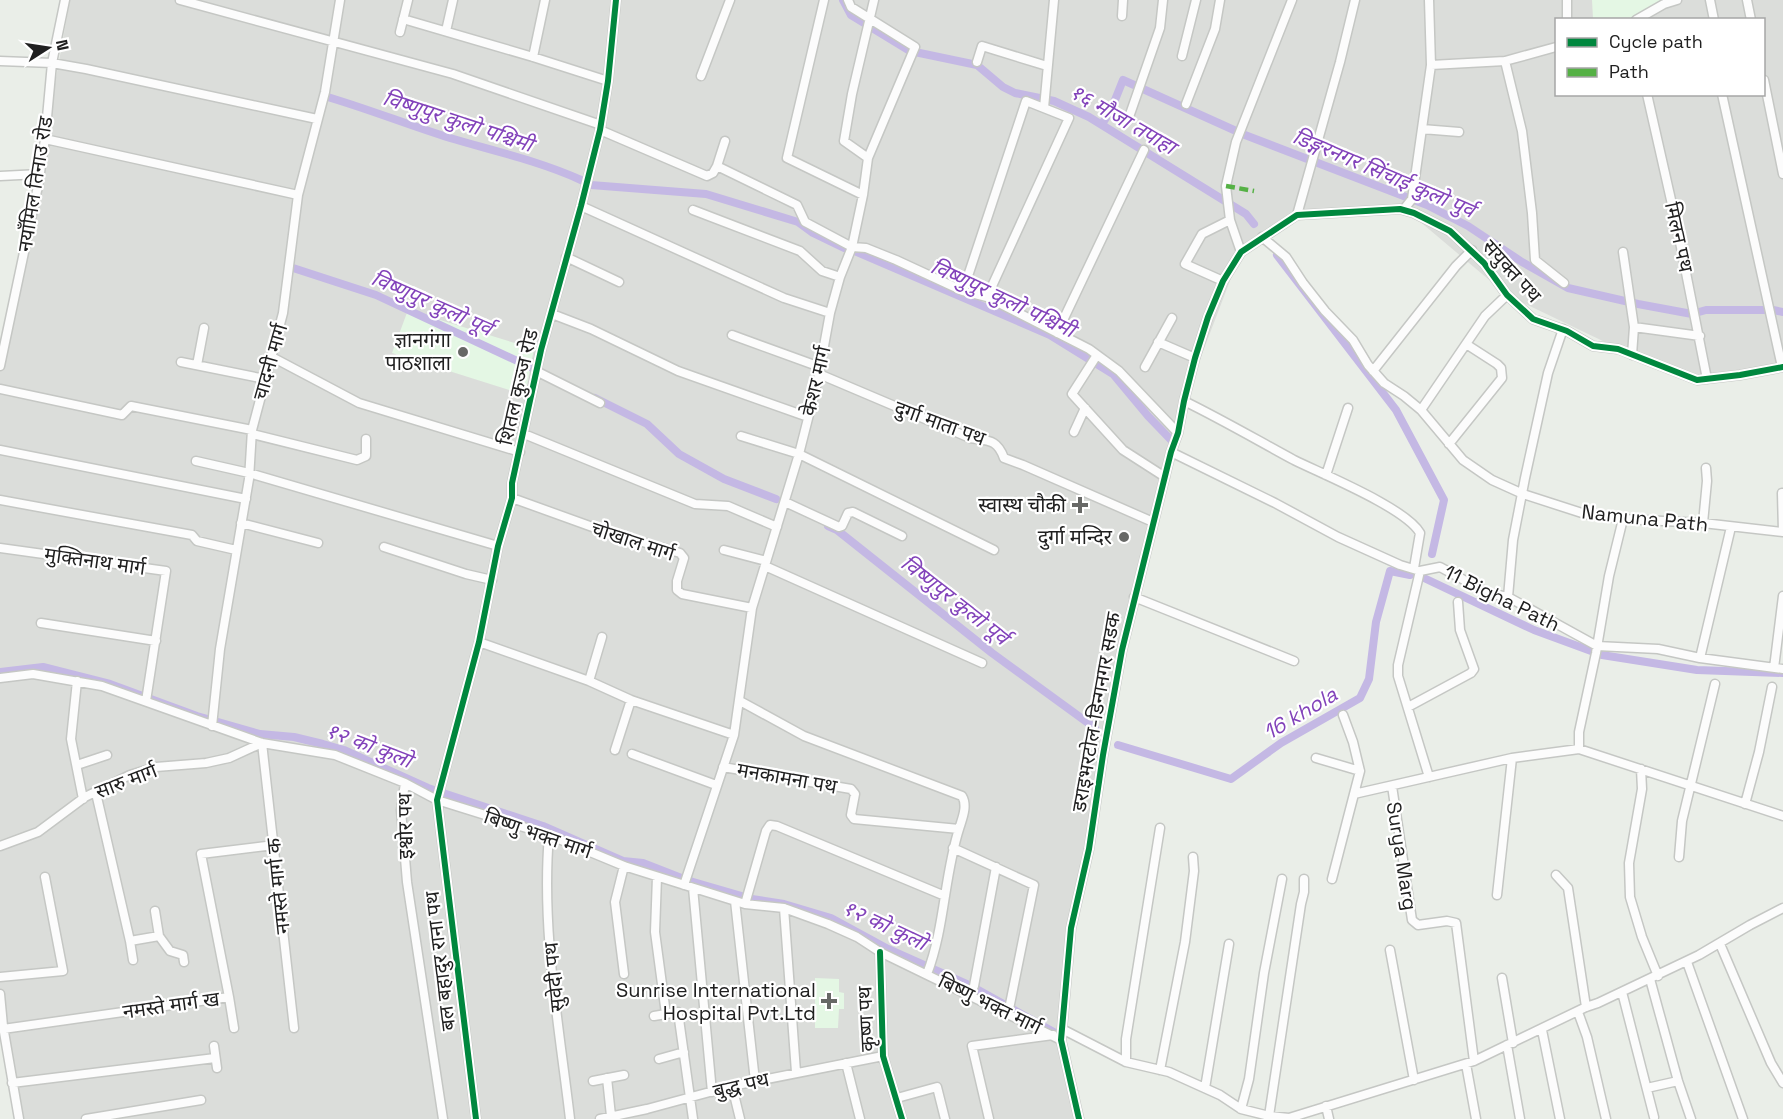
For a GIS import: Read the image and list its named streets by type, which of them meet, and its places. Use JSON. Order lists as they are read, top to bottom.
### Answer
{
  "streets": {
    "street": [
      "नयाँमिल तिनाउ रोड",
      "मिलन पथ",
      "संयुक्त पथ",
      "चादनी मार्ग",
      "केशर मार्ग",
      "शितल कुञ्ज रोड",
      "दुर्गा माता पथ",
      "Namuna Path",
      "चोखाल मार्ग",
      "मुक्तिनाथ मार्ग",
      "11 Bigha Path",
      "डराइभरटोल-डिन्गनगर सडक",
      "मनकामना पथ",
      "सारु मार्ग",
      "इश्वोर पथ",
      "बिष्णु भक्त मार्ग",
      "Surya Marg",
      "नमस्ते मार्ग क",
      "बल बहादुर राना पथ",
      "सुवेदी पथ",
      "नमस्ते मार्ग ख",
      "कृष्ण पथ",
      "बुद्ध पथ"
    ]
  },
  "crossings": [
    ["मिलन पथ", "संयुक्त पथ"],
    ["संयुक्त पथ", "Namuna Path"],
    ["संयुक्त पथ", "डराइभरटोल-डिन्गनगर सडक"],
    ["चादनी मार्ग", "बिष्णु भक्त मार्ग"],
    ["केशर मार्ग", "दुर्गा माता पथ"],
    ["केशर मार्ग", "चोखाल मार्ग"],
    ["केशर मार्ग", "मनकामना पथ"],
    ["केशर मार्ग", "बिष्णु भक्त मार्ग"],
    ["शितल कुञ्ज रोड", "चोखाल मार्ग"],
    ["शितल कुञ्ज रोड", "बिष्णु भक्त मार्ग"],
    ["शितल कुञ्ज रोड", "बल बहादुर राना पथ"],
    ["दुर्गा माता पथ", "डराइभरटोल-डिन्गनगर सडक"],
    ["मुक्तिनाथ मार्ग", "बिष्णु भक्त मार्ग"],
    ["11 Bigha Path", "डराइभरटोल-डिन्गनगर सडक"],
    ["डराइभरटोल-डिन्गनगर सडक", "बिष्णु भक्त मार्ग"],
    ["सारु मार्ग", "बिष्णु भक्त मार्ग"],
    ["सारु मार्ग", "नमस्ते मार्ग क"],
    ["इश्वोर पथ", "बिष्णु भक्त मार्ग"],
    ["बिष्णु भक्त मार्ग", "नमस्ते मार्ग क"],
    ["बिष्णु भक्त मार्ग", "बल बहादुर राना पथ"],
    ["बिष्णु भक्त मार्ग", "सुवेदी पथ"],
    ["बिष्णु भक्त मार्ग", "कृष्ण पथ"],
    ["नमस्ते मार्ग क", "नमस्ते मार्ग ख"],
    ["कृष्ण पथ", "बुद्ध पथ"]
  ],
  "water": [
    "१६ मौजा तपाहा",
    "विष्णुपुर कुलो पश्चिमी",
    "डिङ्गरनगर सिंचाई कुलो पुर्व",
    "विष्णुपुर कुलो पूर्व",
    "16 khola",
    "१२ को कुलो"
  ],
  "places": {
    "other": ["ज्ञानगंगा पाठशाला", "दुर्गा मन्दिर"],
    "health": ["स्वास्थ चौकी", "Sunrise International Hospital Pvt.Ltd"]
  },
  "legend": ["Cycle path", "Path"],
  "north": "right"
}
